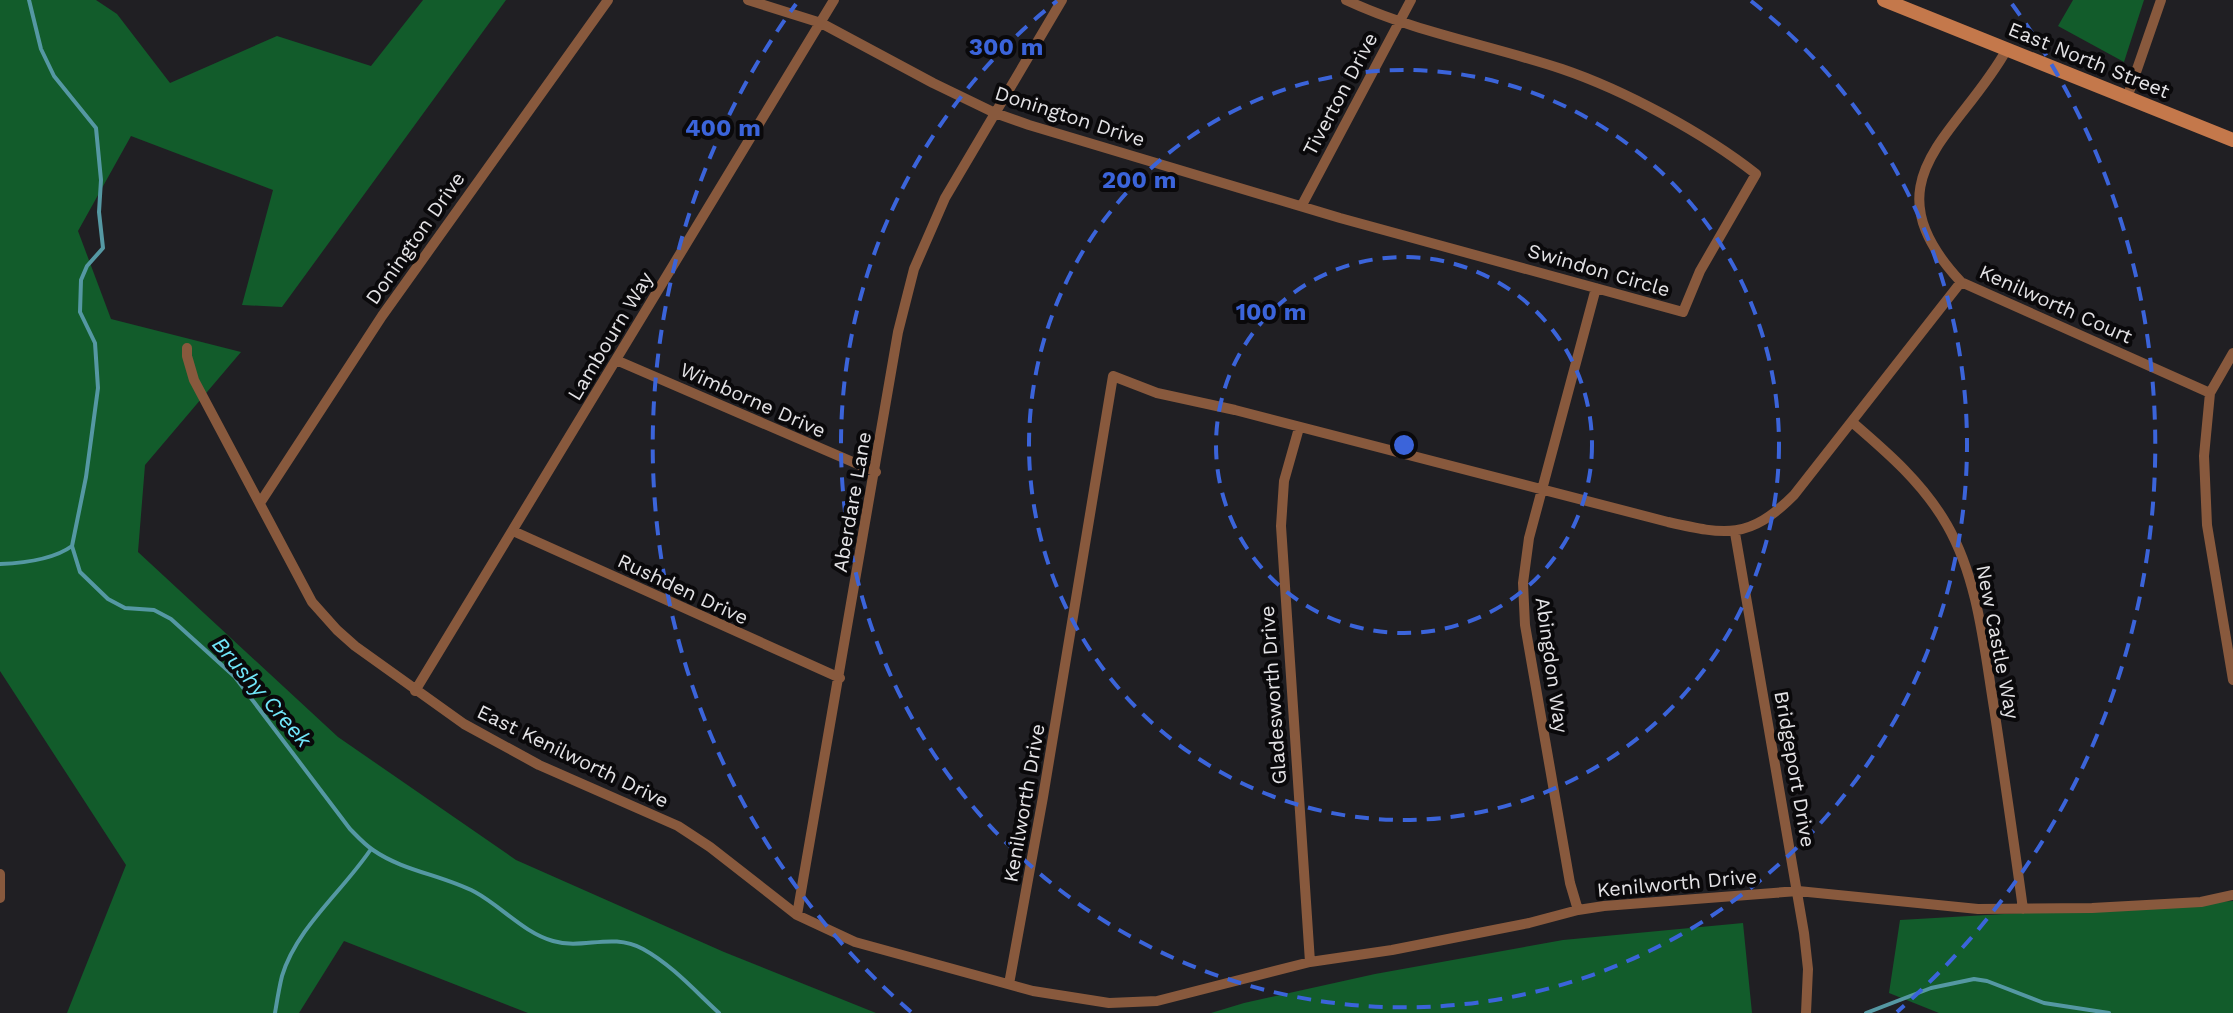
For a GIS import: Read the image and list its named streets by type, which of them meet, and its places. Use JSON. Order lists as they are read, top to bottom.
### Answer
{
  "streets": {
    "main road": ["East North Street"],
    "street": [
      "Tiverton Drive",
      "Donington Drive",
      "Swindon Circle",
      "Kenilworth Court",
      "Lambourn Way",
      "Wimborne Drive",
      "Aberdare Lane",
      "Rushden Drive",
      "New Castle Way",
      "Abingdon Way",
      "Gladesworth Drive",
      "East Kenilworth Drive",
      "Bridgeport Drive",
      "Kenilworth Drive"
    ]
  },
  "crossings": [
    ["East North Street", "Kenilworth Court"],
    ["Tiverton Drive", "Donington Drive"],
    ["Tiverton Drive", "Swindon Circle"],
    ["Donington Drive", "Swindon Circle"],
    ["Donington Drive", "Lambourn Way"],
    ["Donington Drive", "Aberdare Lane"],
    ["Donington Drive", "East Kenilworth Drive"],
    ["Swindon Circle", "Abingdon Way"],
    ["Lambourn Way", "Wimborne Drive"],
    ["Lambourn Way", "Rushden Drive"],
    ["Lambourn Way", "East Kenilworth Drive"],
    ["Wimborne Drive", "Aberdare Lane"],
    ["Aberdare Lane", "Rushden Drive"],
    ["Aberdare Lane", "East Kenilworth Drive"],
    ["New Castle Way", "Kenilworth Drive"],
    ["Abingdon Way", "Kenilworth Drive"],
    ["Gladesworth Drive", "Kenilworth Drive"],
    ["East Kenilworth Drive", "Kenilworth Drive"],
    ["Bridgeport Drive", "Kenilworth Drive"]
  ],
  "water": ["Brushy Creek"],
  "rings": [
    "300 m",
    "400 m",
    "200 m",
    "100 m"
  ]
}
